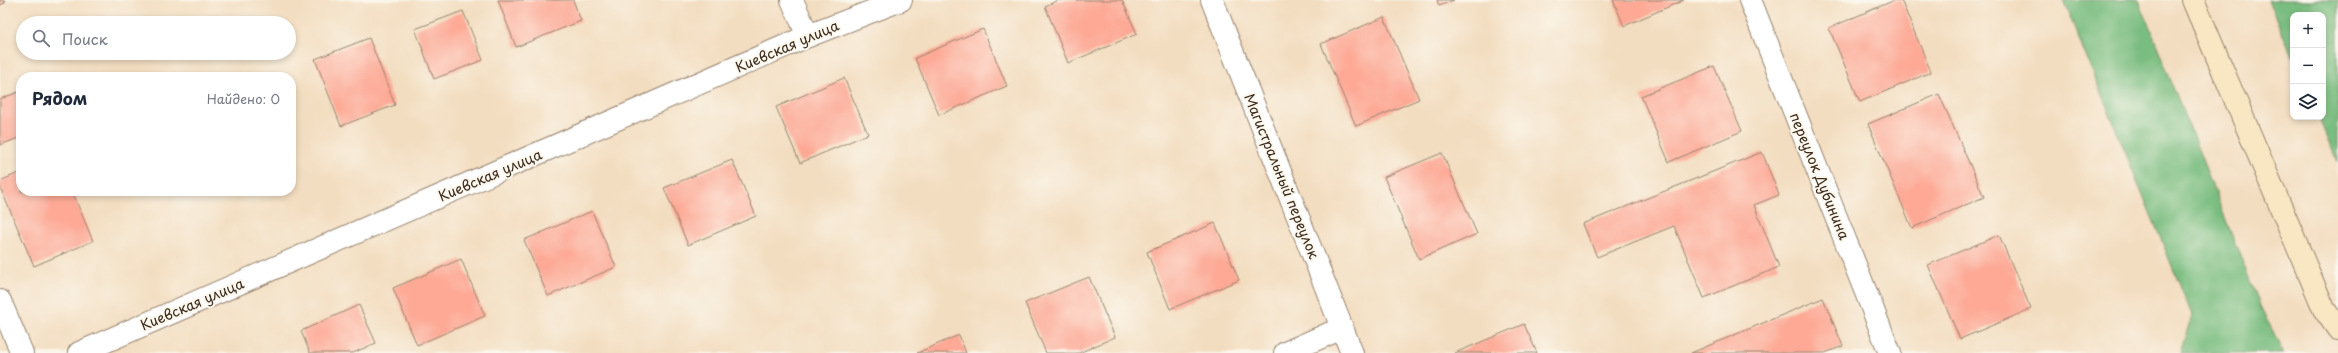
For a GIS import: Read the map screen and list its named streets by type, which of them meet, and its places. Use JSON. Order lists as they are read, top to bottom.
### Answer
{
  "streets": {
    "street": ["Киевская улица", "Магистральный переулок", "переулок Дубинина"]
  },
  "page": {
    "map_buttons": ["+", "−"],
    "search": "Поиск",
    "heading": ["Рядом", "Найдено: 0"]
  }
}
